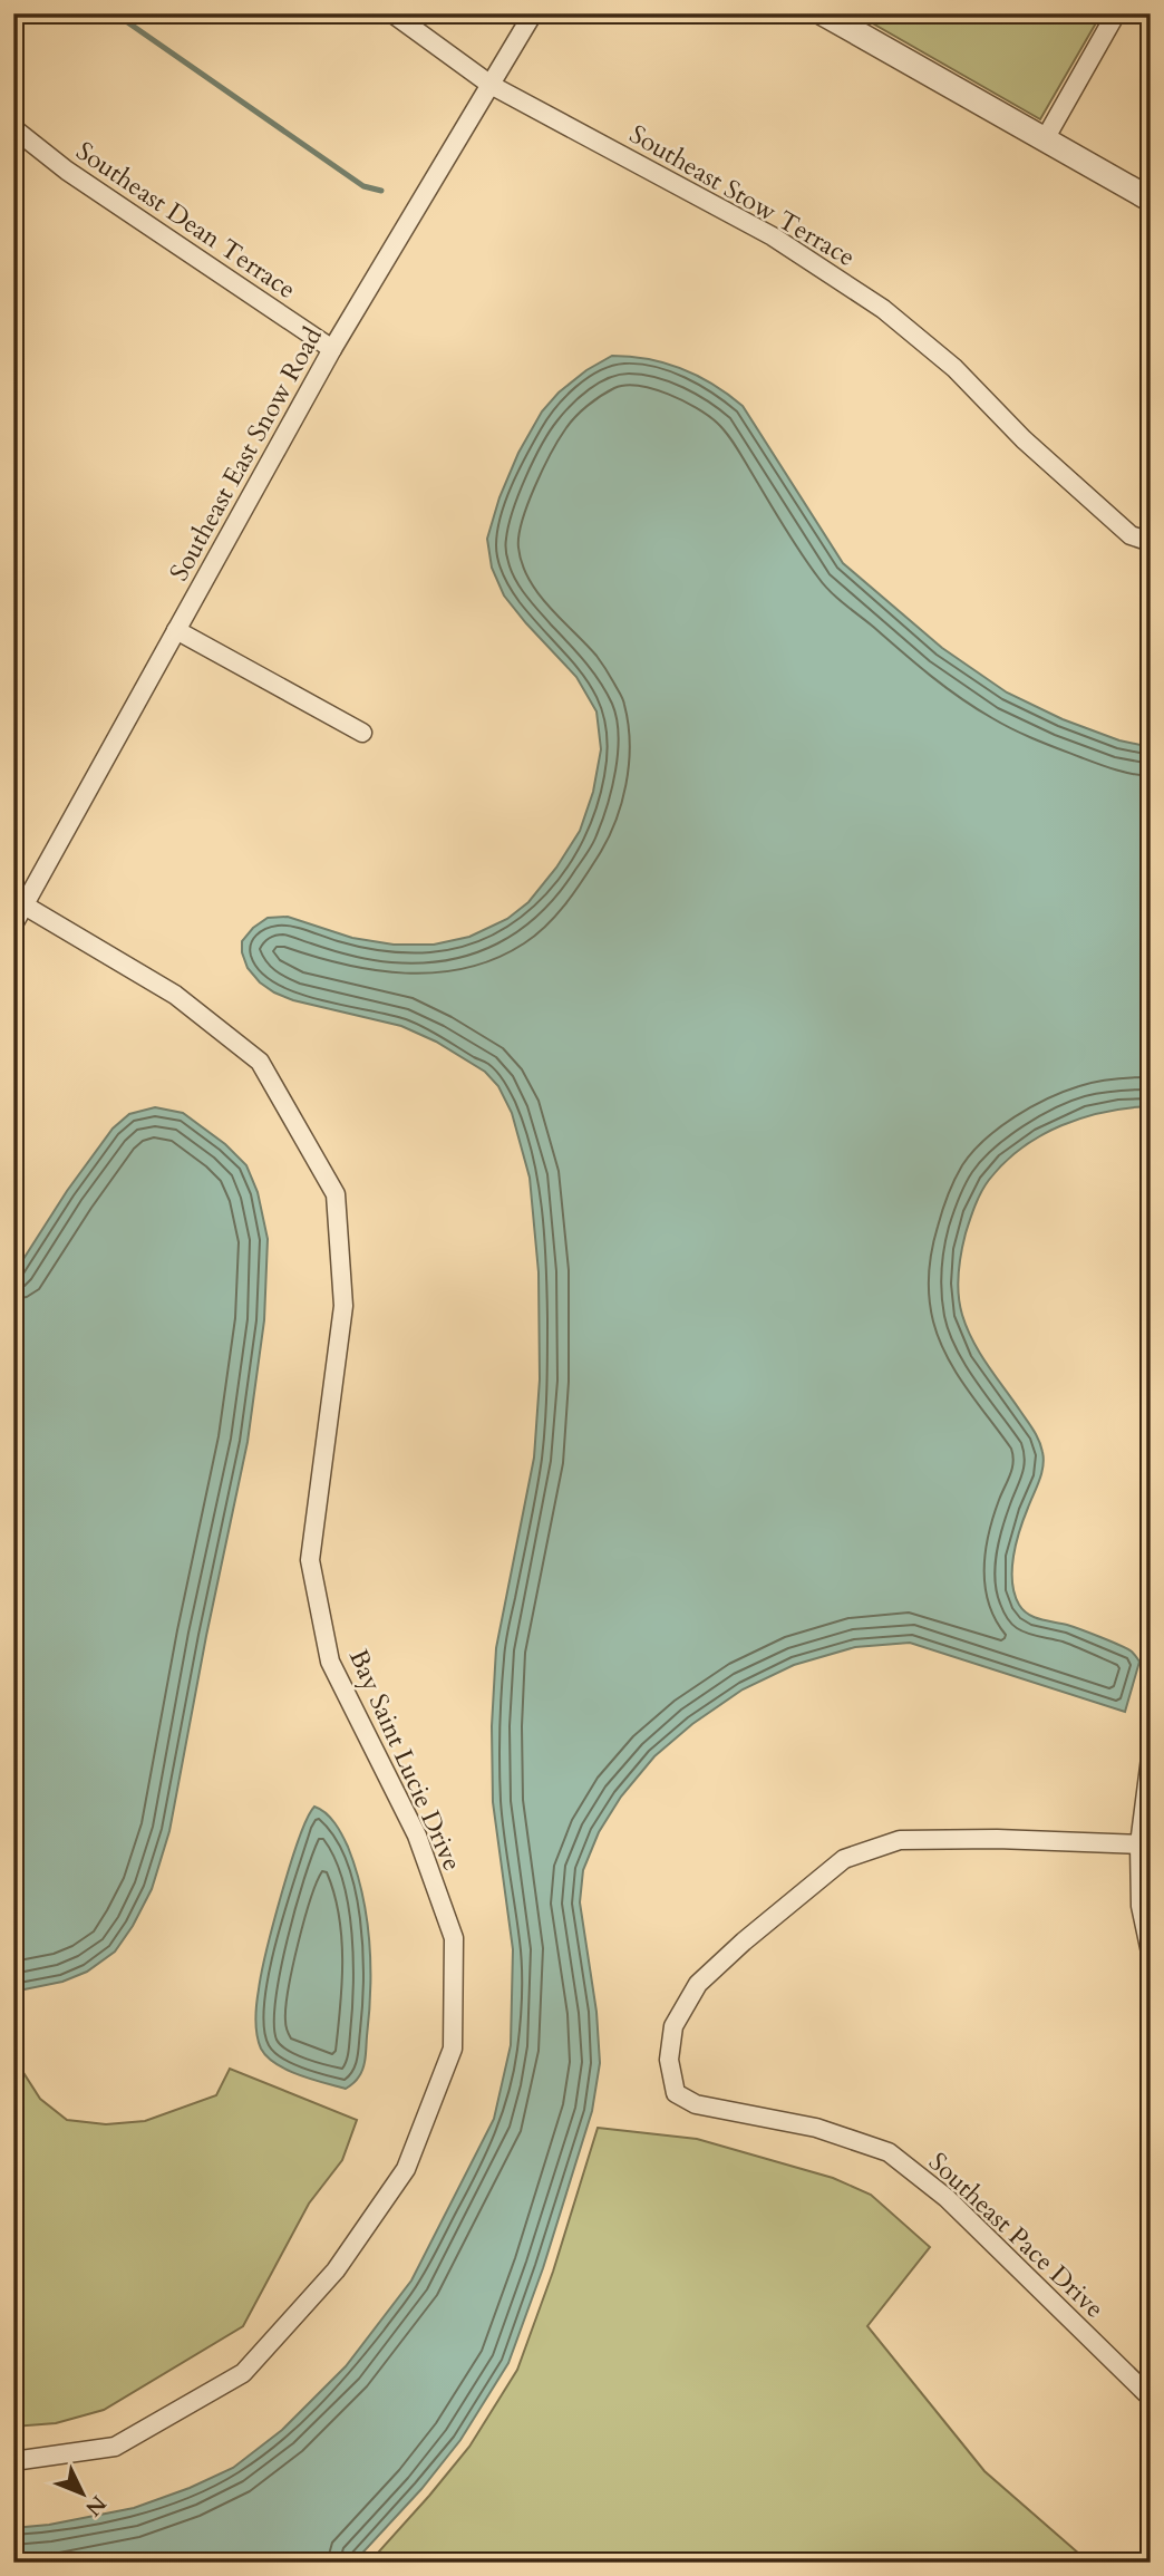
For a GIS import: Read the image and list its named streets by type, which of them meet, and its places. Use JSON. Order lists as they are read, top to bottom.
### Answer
{
  "streets": {
    "street": [
      "Southeast Stow Terrace",
      "Southeast Dean Terrace",
      "Southeast East Snow Road",
      "Bay Saint Lucie Drive",
      "Southeast Pace Drive"
    ]
  },
  "crossings": [
    ["Southeast Stow Terrace", "Southeast East Snow Road"],
    ["Southeast Dean Terrace", "Southeast East Snow Road"],
    ["Southeast East Snow Road", "Bay Saint Lucie Drive"]
  ],
  "north": "bottom right"
}
